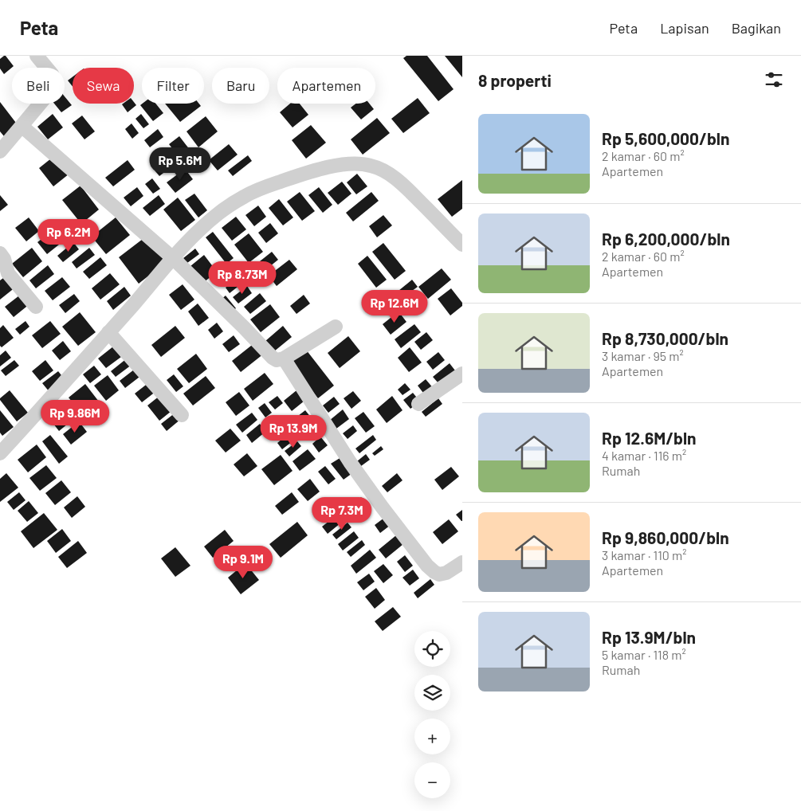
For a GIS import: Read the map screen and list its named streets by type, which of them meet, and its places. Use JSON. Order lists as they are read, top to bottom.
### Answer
{
  "page": {
    "header": "Peta",
    "nav": ["Peta", "Lapisan", "Bagikan"],
    "heading": "8 properti",
    "chip": [
      "Beli",
      "Sewa",
      "Filter",
      "Baru",
      "Apartemen"
    ],
    "list": [
      {
        "name": "Rp 5,600,000/bln",
        "note": "2 kamar · 60 m² · Apartemen"
      },
      {
        "name": "Rp 6,200,000/bln",
        "note": "2 kamar · 60 m² · Apartemen"
      },
      {
        "name": "Rp 8,730,000/bln",
        "note": "3 kamar · 95 m² · Apartemen"
      },
      {
        "name": "Rp 12.6M/bln",
        "note": "4 kamar · 116 m² · Rumah"
      },
      {
        "name": "Rp 9,860,000/bln",
        "note": "3 kamar · 110 m² · Apartemen"
      },
      {
        "name": "Rp 13.9M/bln",
        "note": "5 kamar · 118 m² · Rumah"
      }
    ],
    "price": [
      "Rp 5.6M",
      "Rp 6.2M",
      "Rp 8.73M",
      "Rp 12.6M",
      "Rp 9.86M",
      "Rp 13.9M",
      "Rp 7.3M",
      "Rp 9.1M"
    ],
    "map_buttons": ["+", "−"]
  }
}
